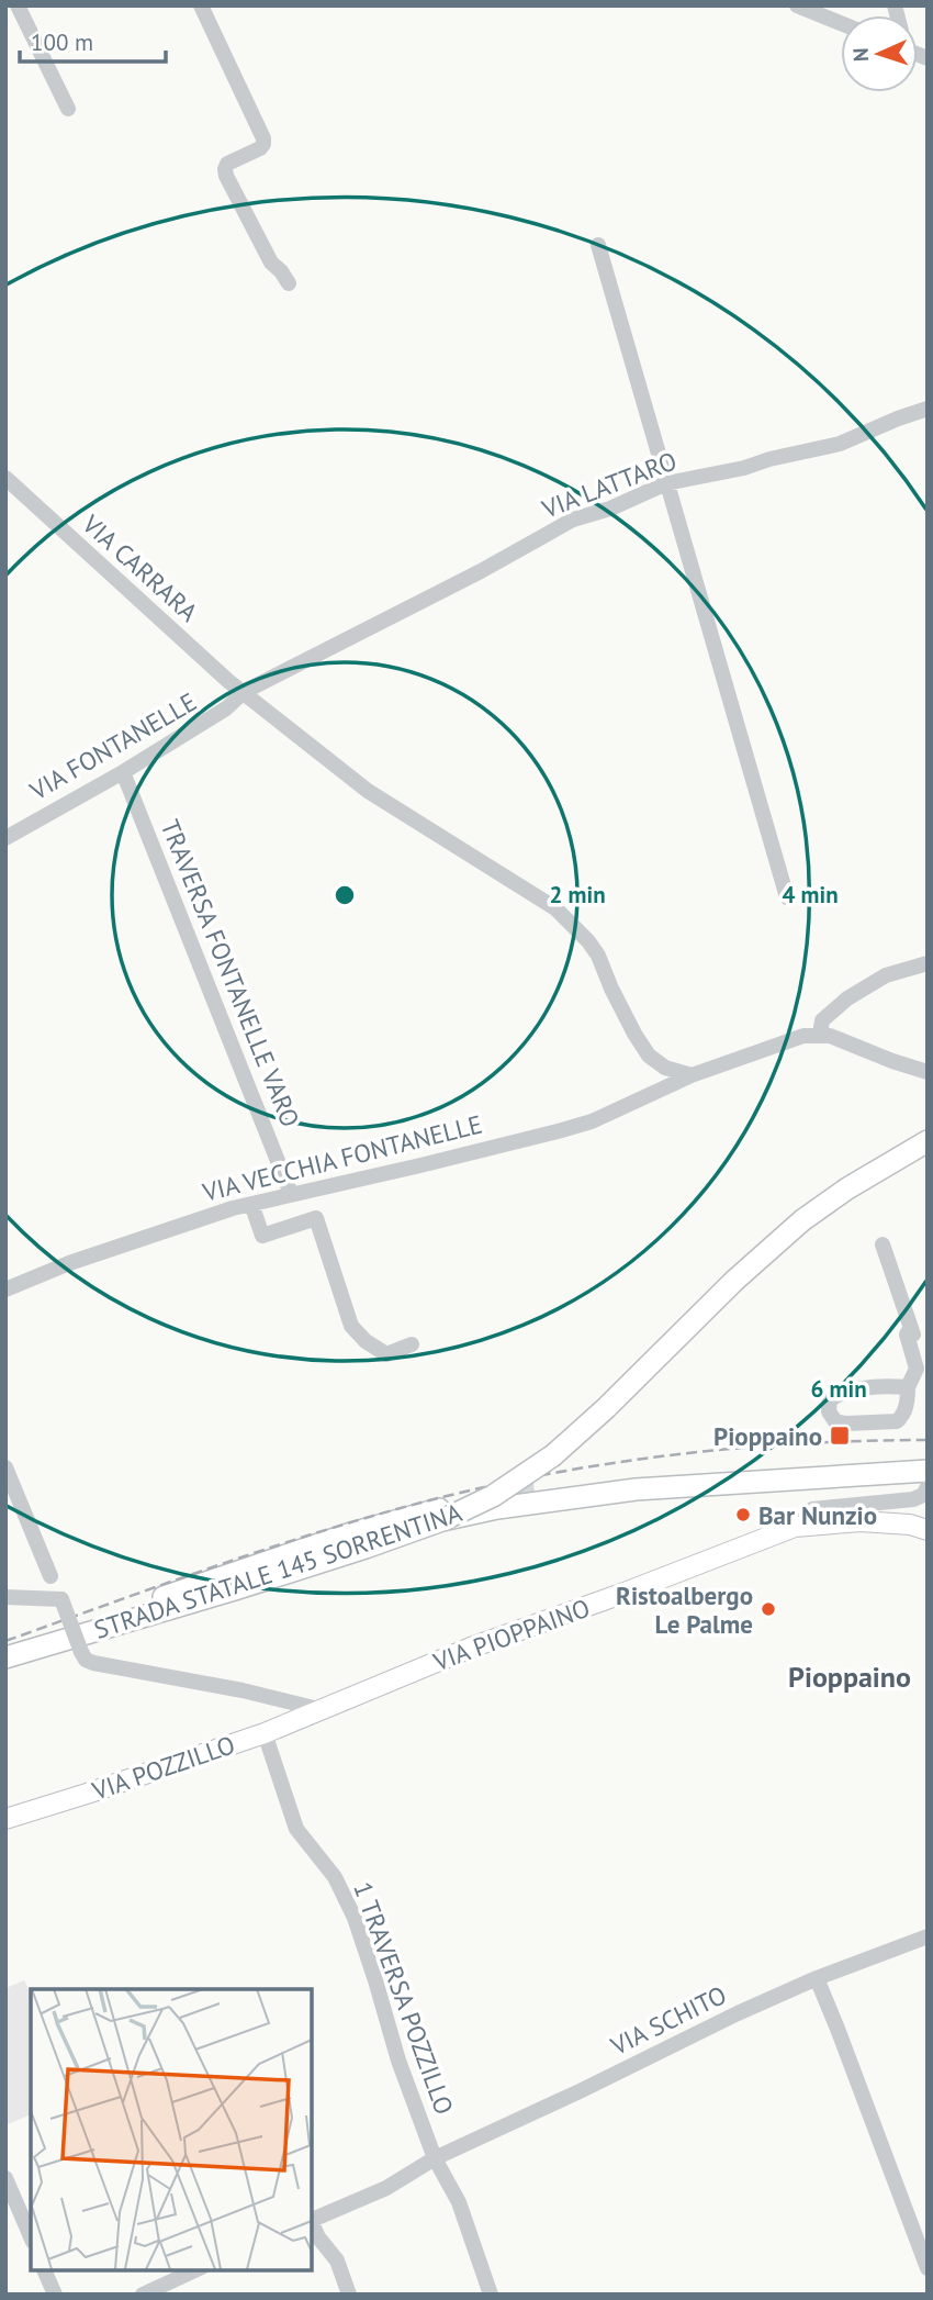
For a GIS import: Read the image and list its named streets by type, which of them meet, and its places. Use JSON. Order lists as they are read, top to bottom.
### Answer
{
  "streets": {
    "highway": ["STRADA STATALE 145 SORRENTINA"],
    "main road": ["VIA PIOPPAINO", "VIA POZZILLO"],
    "street": [
      "VIA LATTARO",
      "VIA CARRARA",
      "VIA FONTANELLE",
      "TRAVERSA FONTANELLE VARO",
      "VIA VECCHIA FONTANELLE",
      "1 TRAVERSA POZZILLO",
      "VIA SCHITO"
    ]
  },
  "crossings": [
    ["VIA LATTARO", "VIA CARRARA"],
    ["VIA LATTARO", "VIA FONTANELLE"],
    ["VIA CARRARA", "VIA FONTANELLE"],
    ["VIA CARRARA", "VIA VECCHIA FONTANELLE"],
    ["VIA FONTANELLE", "TRAVERSA FONTANELLE VARO"],
    ["TRAVERSA FONTANELLE VARO", "VIA VECCHIA FONTANELLE"],
    ["VIA PIOPPAINO", "VIA POZZILLO"],
    ["VIA POZZILLO", "1 TRAVERSA POZZILLO"],
    ["1 TRAVERSA POZZILLO", "VIA SCHITO"]
  ],
  "districts": ["Pioppaino"],
  "places": {
    "transit": ["Pioppaino"],
    "other": ["Bar Nunzio", "Ristoalbergo Le Palme"]
  },
  "scale_bar": "100 m",
  "north": "left",
  "rings": ["2 min", "4 min", "6 min"]
}
